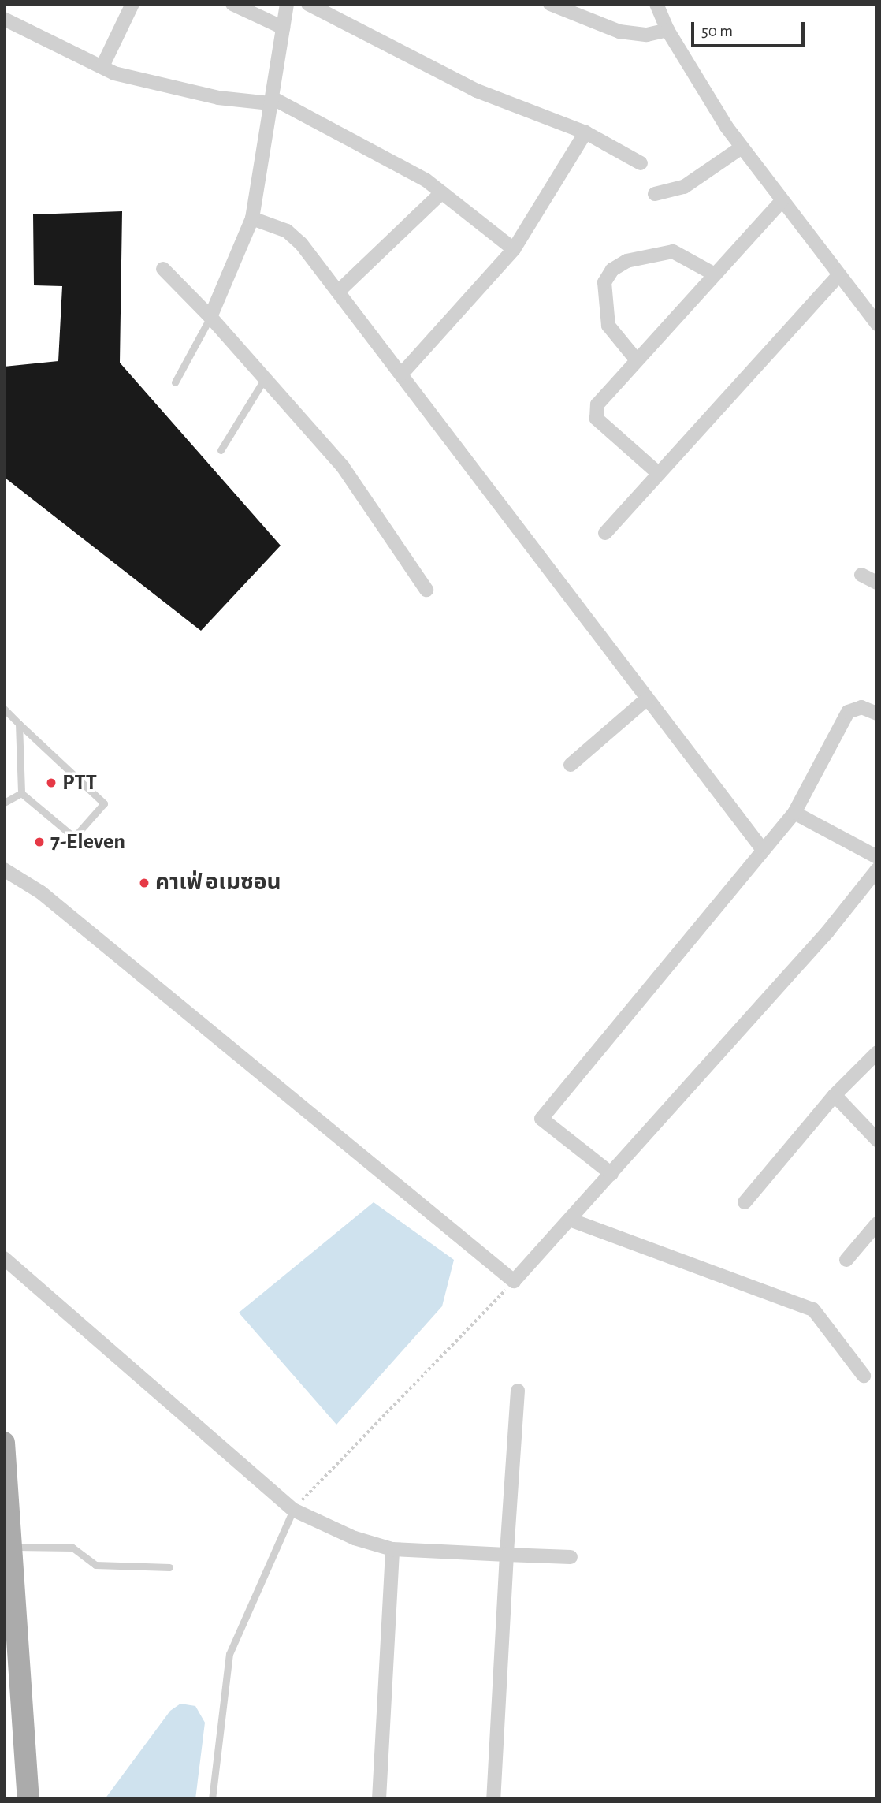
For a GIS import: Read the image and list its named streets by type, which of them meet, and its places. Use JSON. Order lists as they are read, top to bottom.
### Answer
{
  "places": ["PTT", "7-Eleven", "คาเฟ่ อเมซอน"],
  "scale_bar": "50 m"
}
